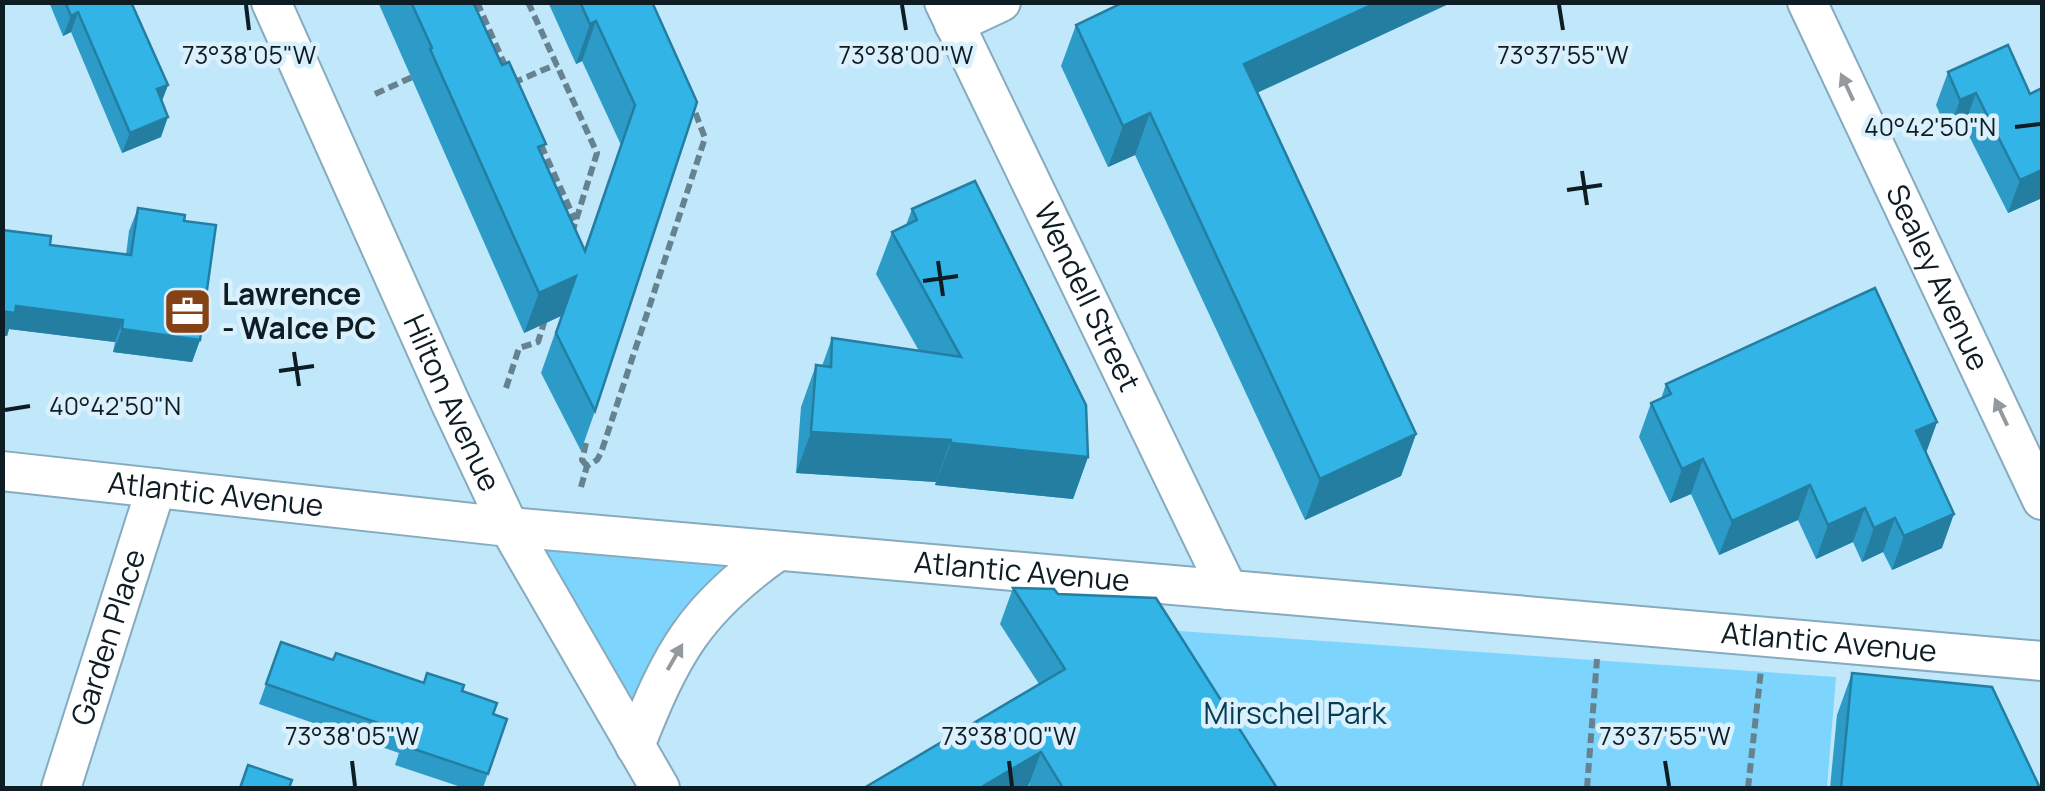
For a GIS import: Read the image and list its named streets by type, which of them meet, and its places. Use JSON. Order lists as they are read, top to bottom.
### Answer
{
  "streets": {
    "street": [
      "Sealey Avenue",
      "Wendell Street",
      "Hilton Avenue",
      "Atlantic Avenue",
      "Garden Place"
    ]
  },
  "crossings": [
    ["Wendell Street", "Atlantic Avenue"],
    ["Hilton Avenue", "Atlantic Avenue"],
    ["Atlantic Avenue", "Garden Place"]
  ],
  "one_way": ["Sealey Avenue"],
  "parks": ["Mirschel Park"],
  "places": {
    "office": ["Lawrence - Walce PC"]
  },
  "coordinates": [
    "73°38'05\"W",
    "73°38'00\"W",
    "73°37'55\"W",
    "40°42'50\"N"
  ]
}
